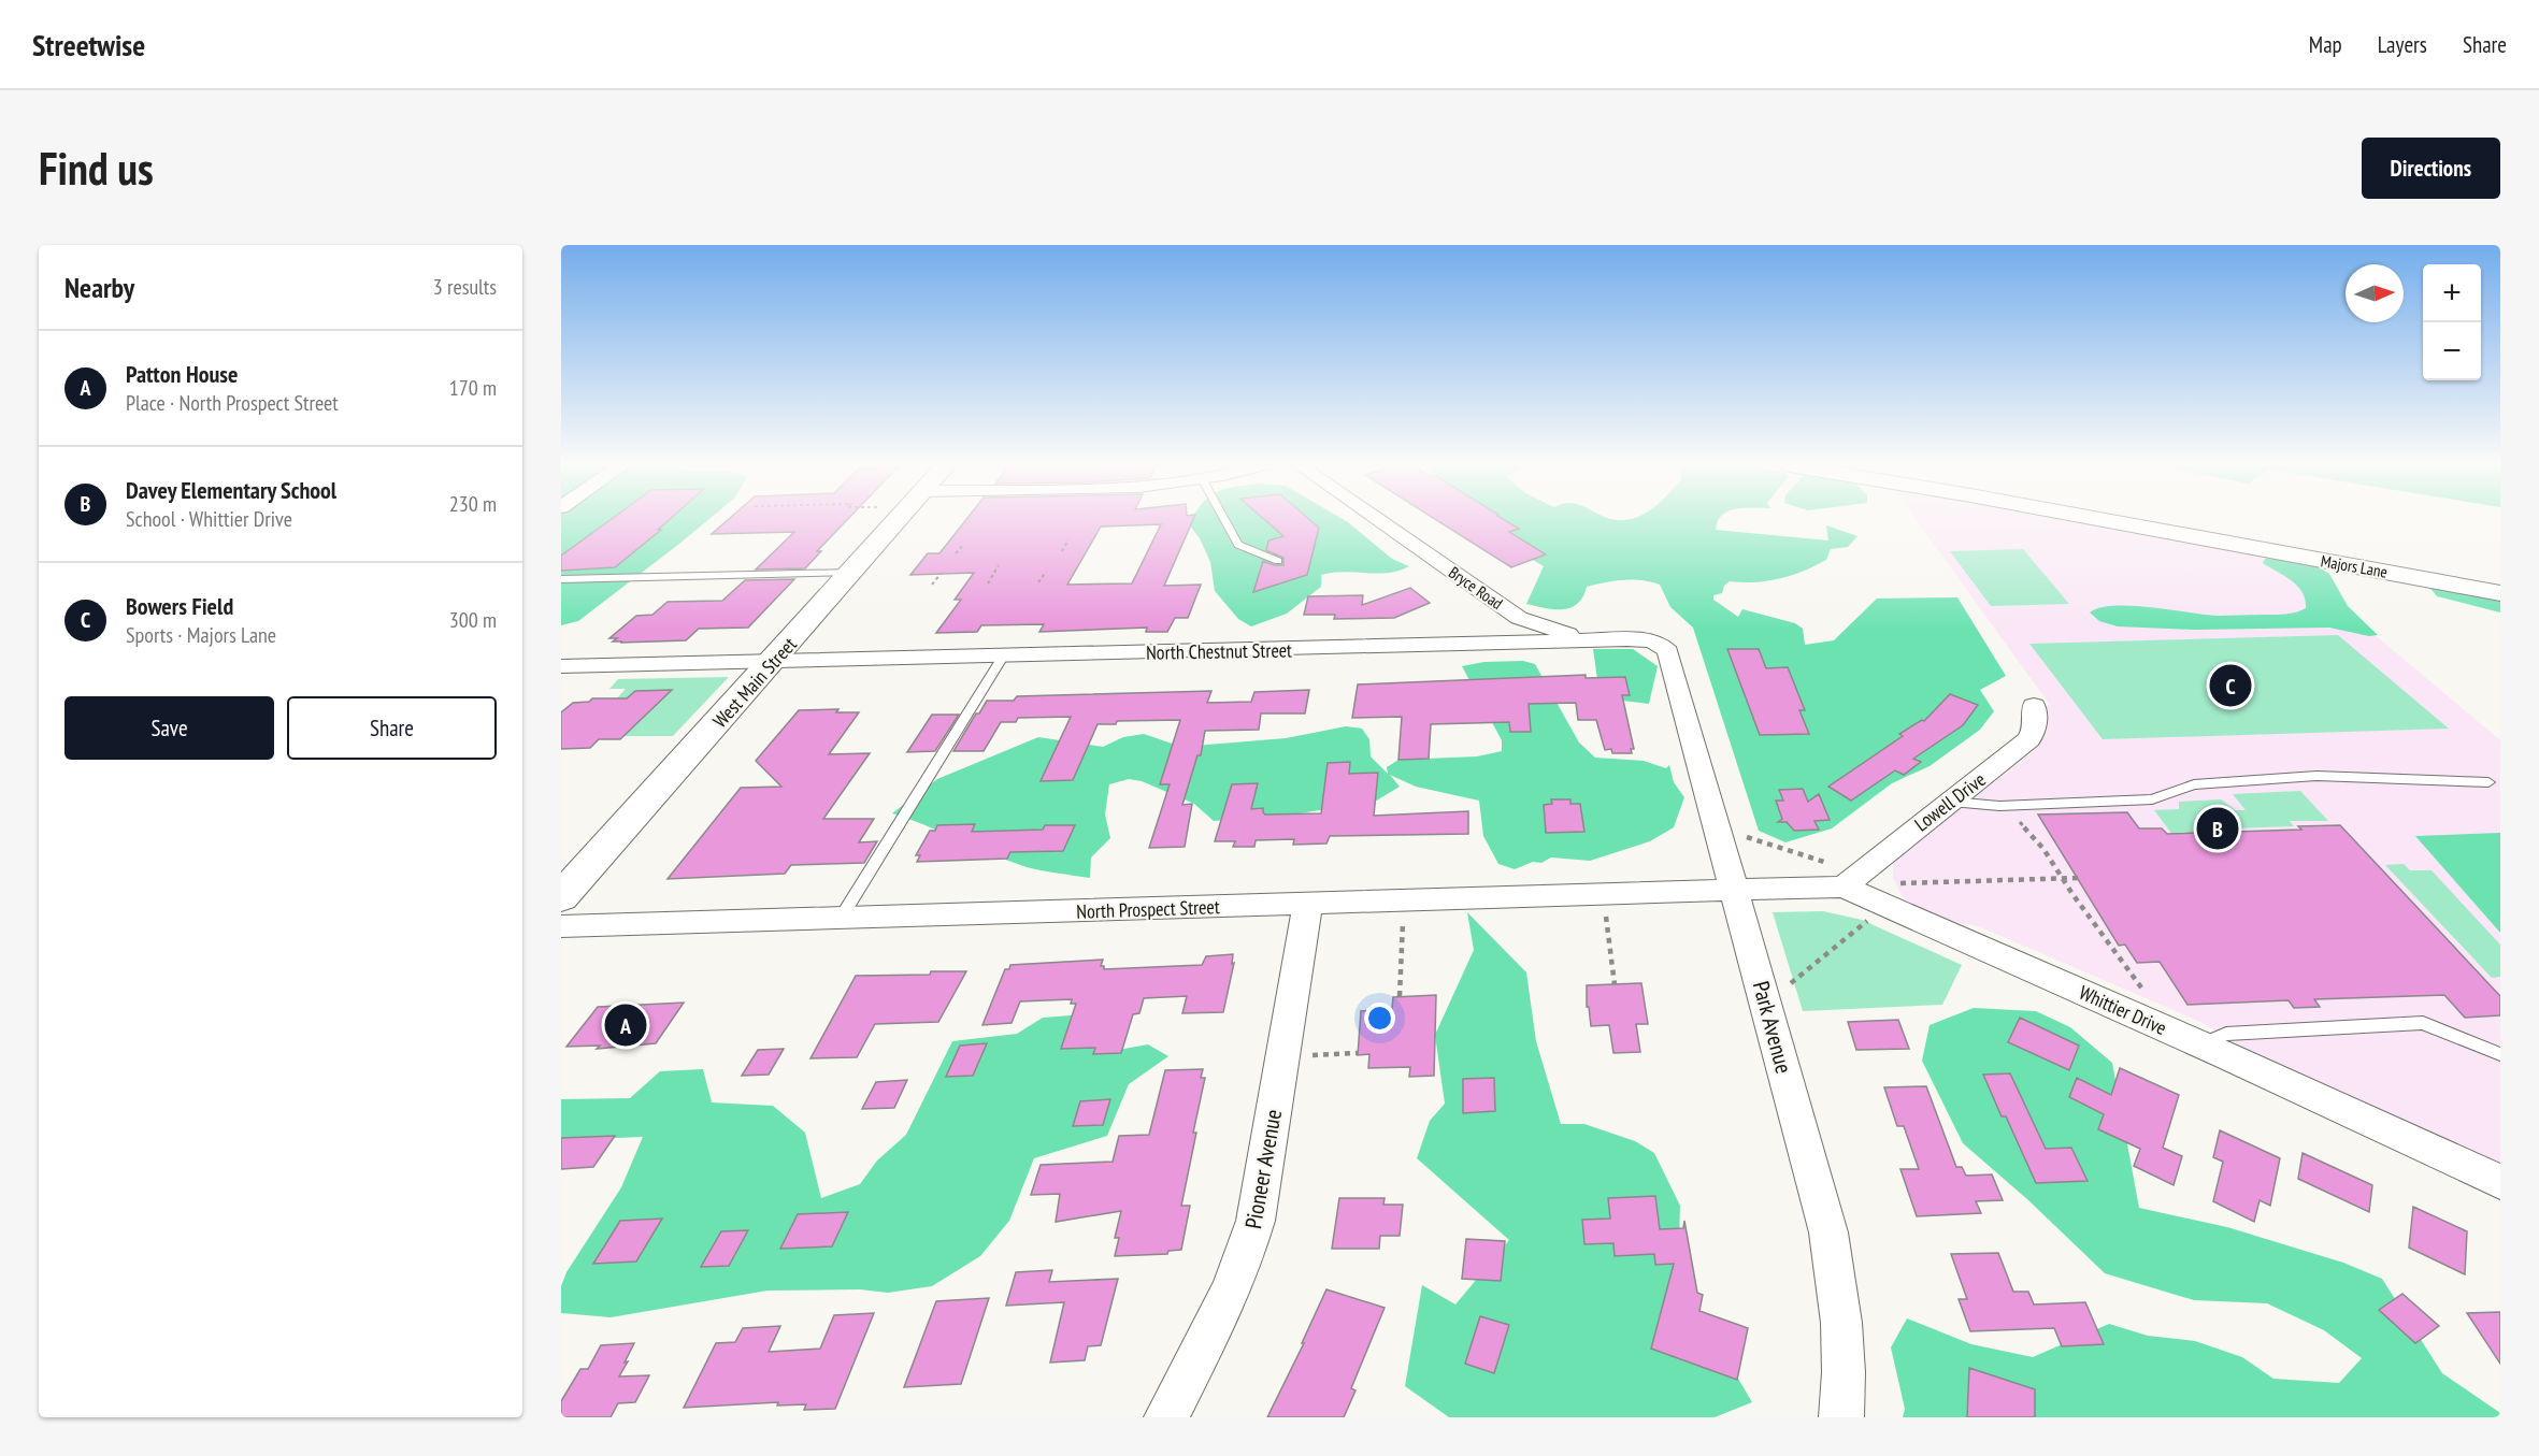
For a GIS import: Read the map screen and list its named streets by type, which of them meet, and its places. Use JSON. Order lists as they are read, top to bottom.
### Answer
{
  "streets": {
    "main road": ["West Main Street"],
    "street": [
      "Majors Lane",
      "Bryce Road",
      "North Chestnut Street",
      "Lowell Drive",
      "North Prospect Street",
      "Whittier Drive",
      "Park Avenue",
      "Pioneer Avenue"
    ]
  },
  "crossings": [
    ["Bryce Road", "North Chestnut Street"],
    ["North Chestnut Street", "West Main Street"],
    ["North Chestnut Street", "Park Avenue"],
    ["Lowell Drive", "Whittier Drive"],
    ["North Prospect Street", "Whittier Drive"],
    ["North Prospect Street", "Park Avenue"],
    ["North Prospect Street", "Pioneer Avenue"],
    ["Whittier Drive", "Park Avenue"]
  ],
  "north": "right",
  "page": {
    "header": "Streetwise",
    "nav": ["Map", "Layers", "Share"],
    "buttons": [
      "Directions",
      ["Save", "Share"]
    ],
    "title": "Find us",
    "heading": ["Nearby", "3 results"],
    "map_buttons": ["+", "−"],
    "list": [
      {
        "mark": "A",
        "name": "Patton House",
        "note": "Place · North Prospect Street",
        "value": "170 m"
      },
      {
        "mark": "B",
        "name": "Davey Elementary School",
        "note": "School · Whittier Drive",
        "value": "230 m"
      },
      {
        "mark": "C",
        "name": "Bowers Field",
        "note": "Sports · Majors Lane",
        "value": "300 m"
      }
    ],
    "pins": ["C", "B", "A"]
  }
}
